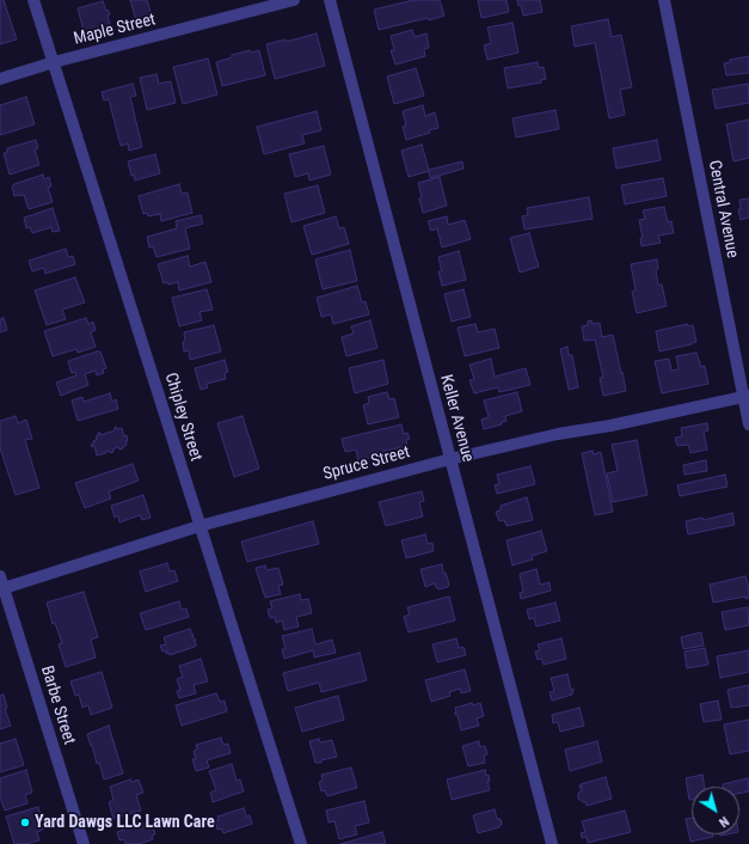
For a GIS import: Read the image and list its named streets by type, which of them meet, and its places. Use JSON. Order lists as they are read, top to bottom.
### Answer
{
  "streets": {
    "street": [
      "Maple Street",
      "Central Avenue",
      "Chipley Street",
      "Keller Avenue",
      "Spruce Street",
      "Barbe Street"
    ]
  },
  "crossings": [
    ["Maple Street", "Chipley Street"],
    ["Central Avenue", "Spruce Street"],
    ["Chipley Street", "Spruce Street"],
    ["Keller Avenue", "Spruce Street"],
    ["Spruce Street", "Barbe Street"]
  ],
  "places": ["Yard Dawgs LLC Lawn Care"],
  "north": "bottom right"
}
